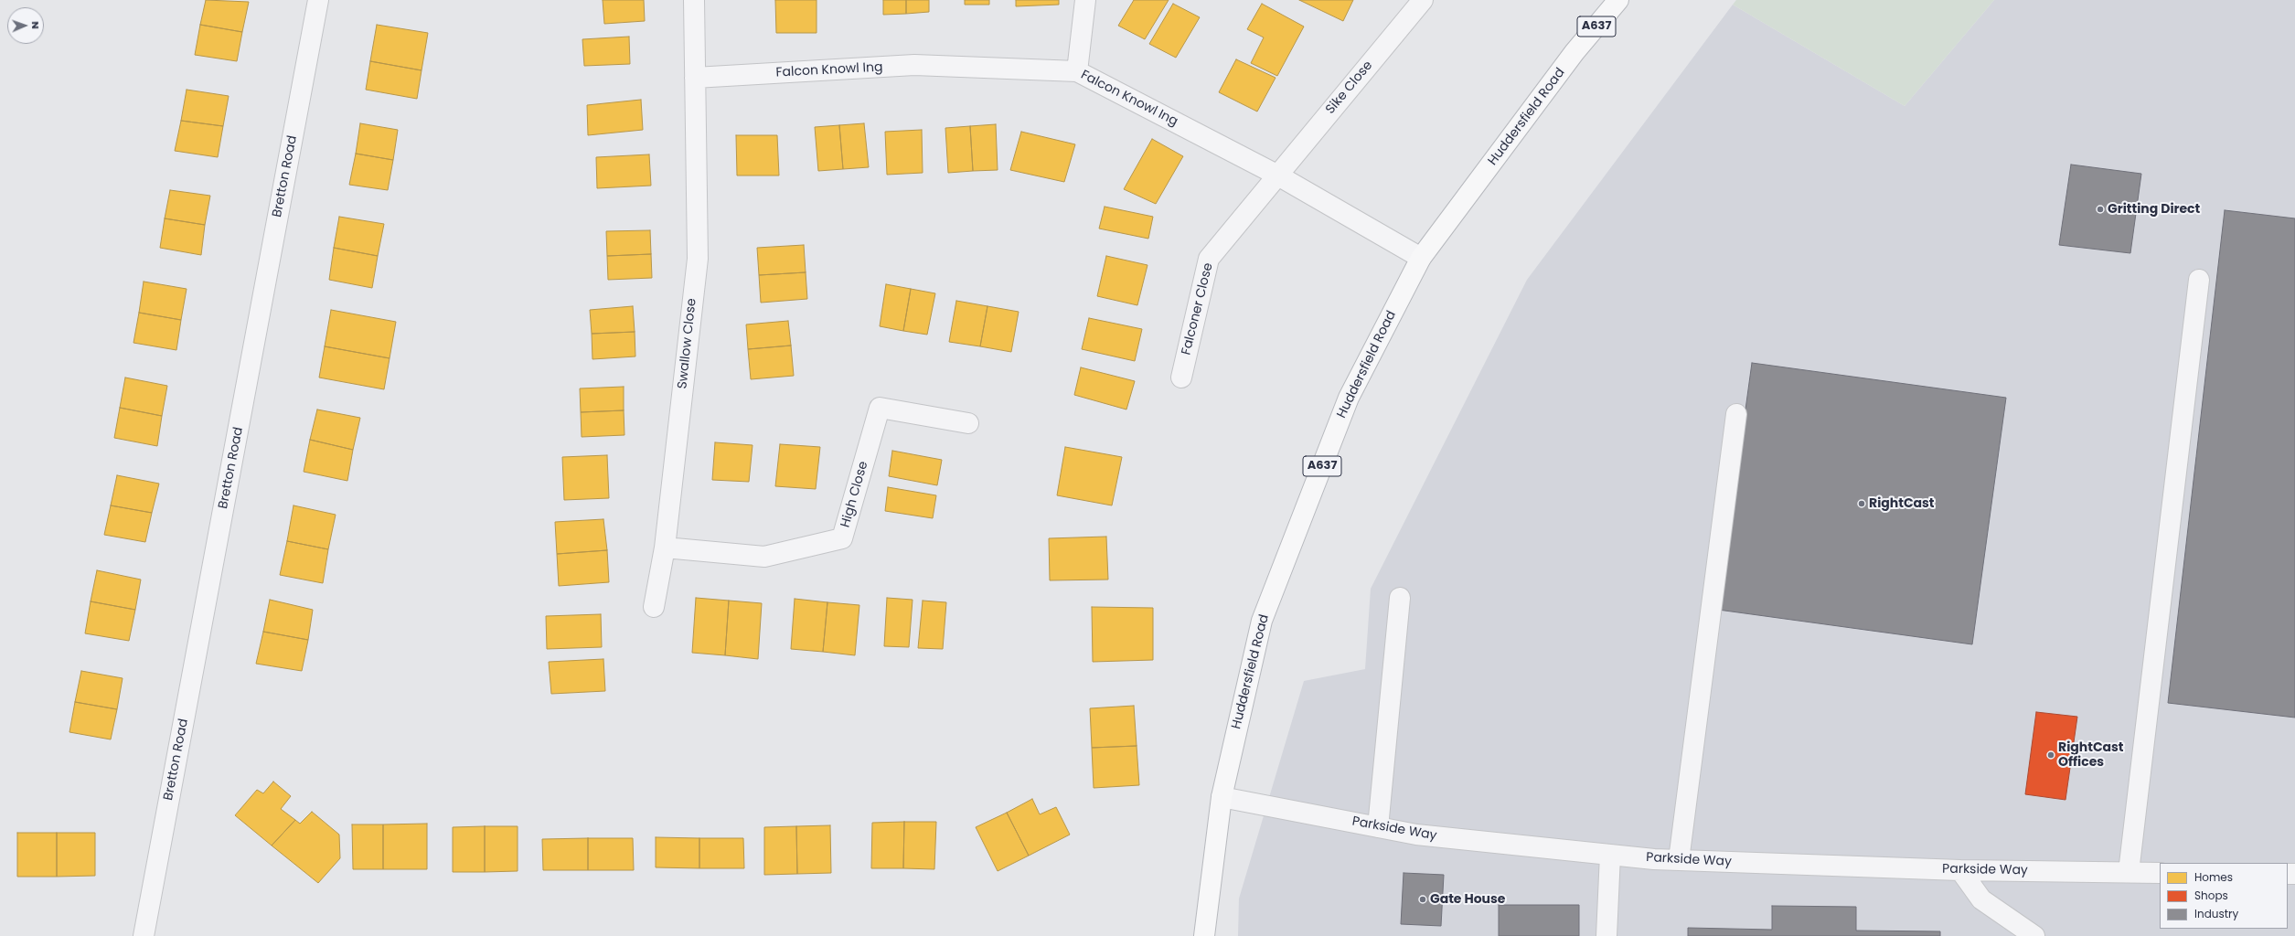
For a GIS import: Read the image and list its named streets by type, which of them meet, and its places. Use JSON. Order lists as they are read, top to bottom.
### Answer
{
  "streets": {
    "highway": ["A637", "Huddersfield Road"],
    "street": [
      "Falcon Knowl Ing",
      "Sike Close",
      "Bretton Road",
      "Falconer Close",
      "Swallow Close",
      "High Close",
      "Parkside Way"
    ]
  },
  "crossings": [
    ["Falcon Knowl Ing", "Sike Close"],
    ["Falcon Knowl Ing", "Huddersfield Road"],
    ["Falcon Knowl Ing", "Falconer Close"],
    ["Falcon Knowl Ing", "Swallow Close"],
    ["Sike Close", "Falconer Close"],
    ["Huddersfield Road", "Parkside Way"],
    ["Swallow Close", "High Close"]
  ],
  "places": [
    "Gritting Direct",
    "RightCast",
    "RightCast Offices",
    "Gate House"
  ],
  "legend": ["Homes", "Shops", "Industry"],
  "north": "right"
}
